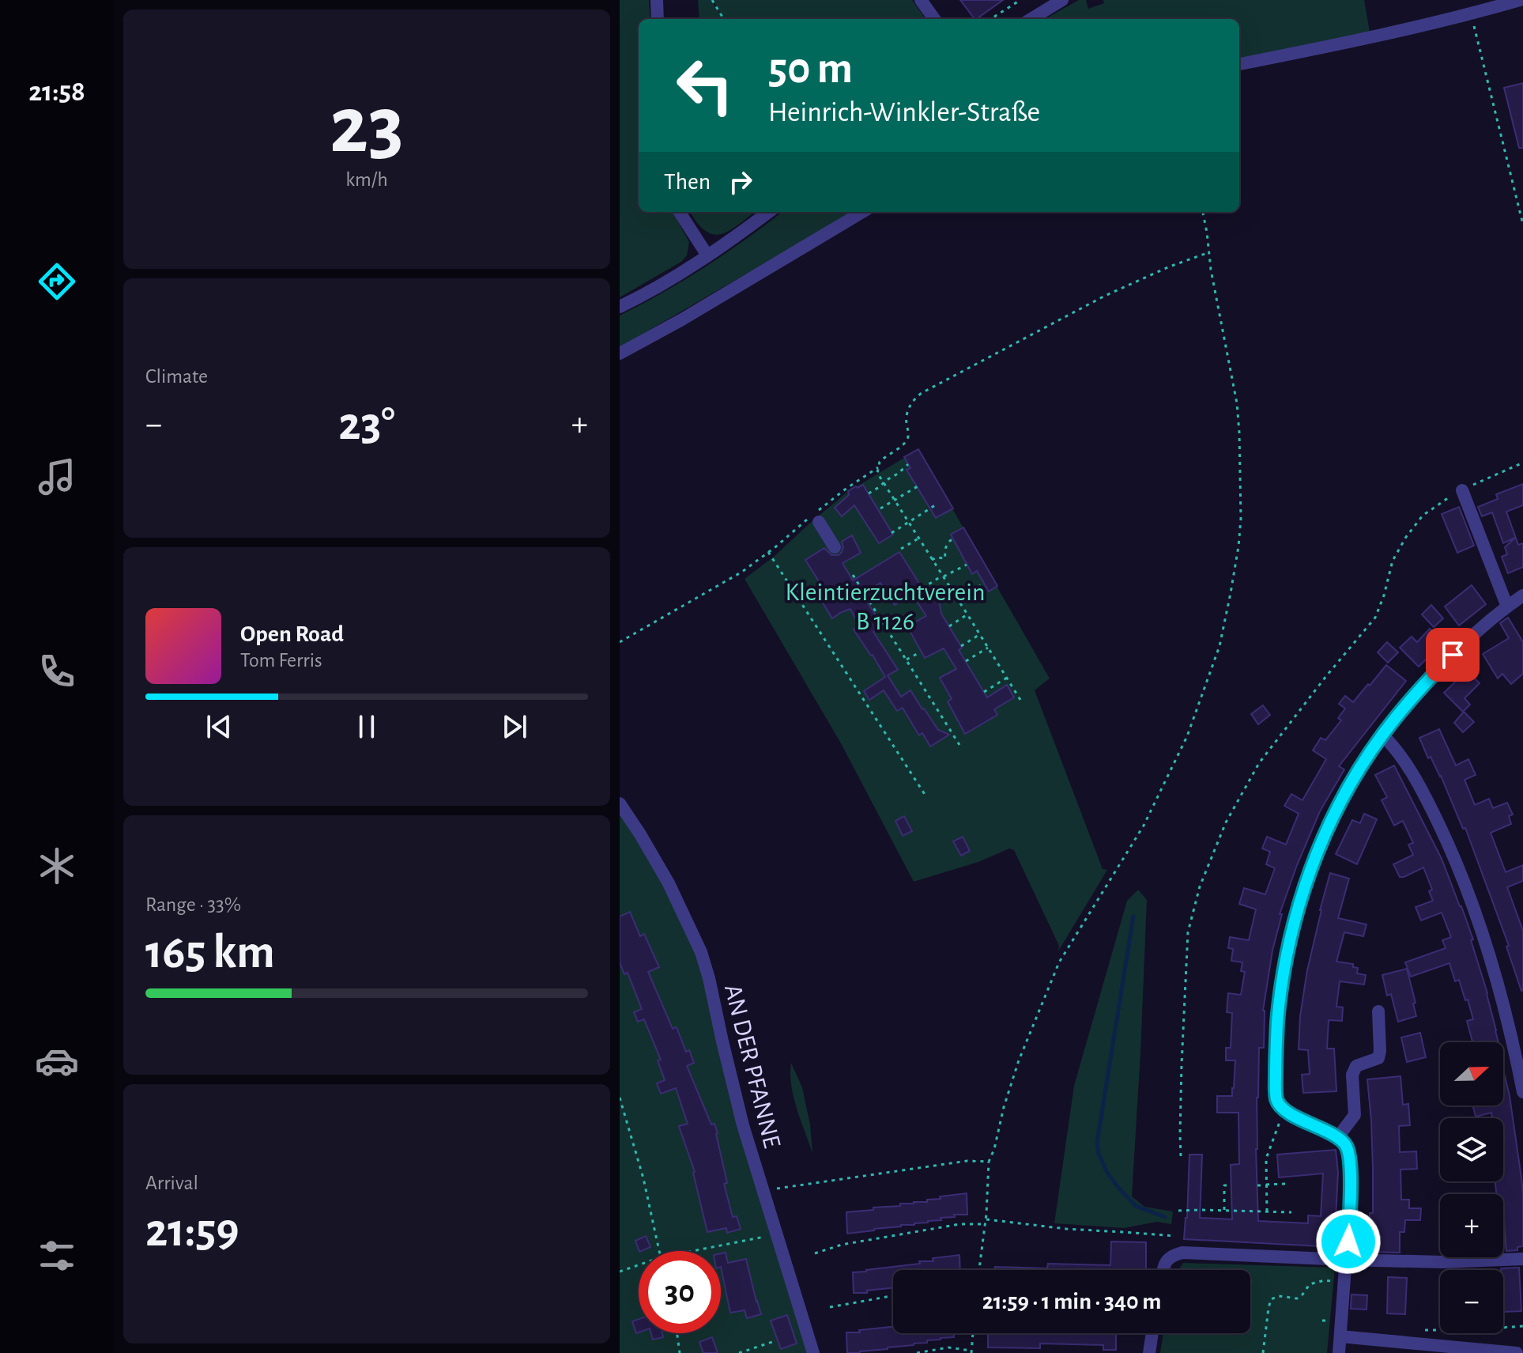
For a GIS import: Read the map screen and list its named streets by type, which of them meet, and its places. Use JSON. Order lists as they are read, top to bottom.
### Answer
{
  "streets": {
    "street": ["AN DER PFANNE"]
  },
  "parks": ["Kleintierzuchtverein B 1126"],
  "north": "right",
  "page": {
    "tabs": "21:58",
    "tile": [
      ["23", "km/h"],
      "Climate",
      ["Range · 33%", "165 km"],
      ["Arrival", "21:59"]
    ],
    "turn": ["50 m", "Heinrich-Winkler-Straße"],
    "then": "Then",
    "heat": ["−", "23°", "+"],
    "song": ["Open Road", "Tom Ferris"],
    "map_buttons": ["+", "−"],
    "limit": "30",
    "trip": "21:59 · 1 min · 340 m"
  }
}
